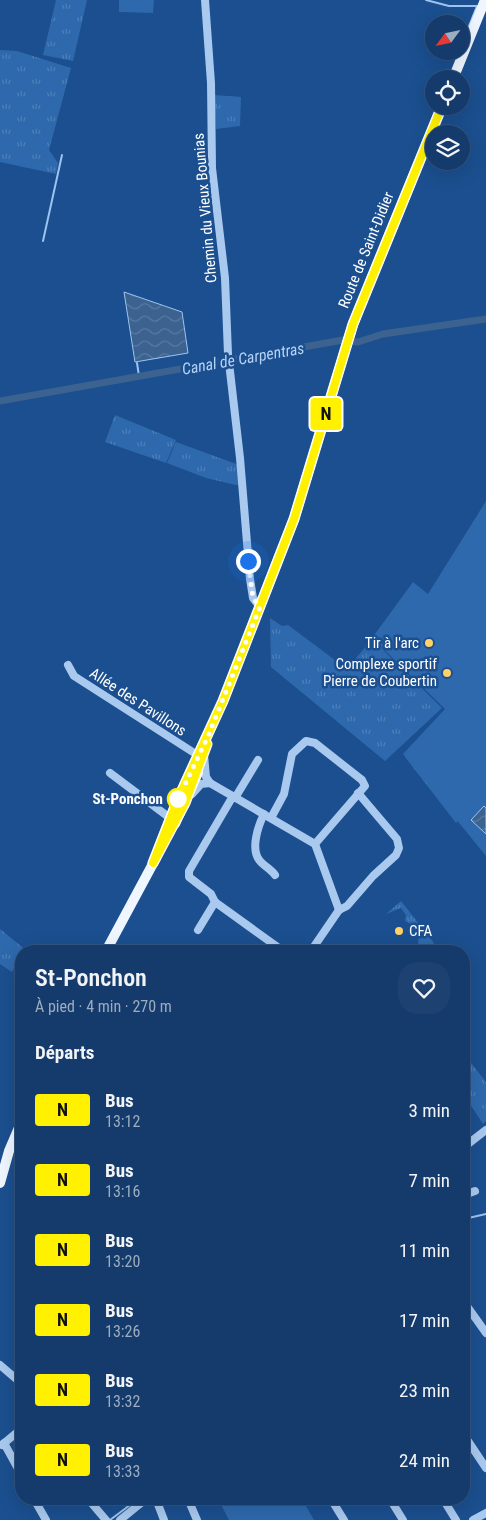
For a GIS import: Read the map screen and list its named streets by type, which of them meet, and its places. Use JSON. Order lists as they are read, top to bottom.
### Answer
{
  "streets": {
    "main road": ["Route de Saint-Didier"],
    "street": ["Chemin du Vieux Bounias", "Allée des Pavillons"]
  },
  "crossings": [
    ["Chemin du Vieux Bounias", "Route de Saint-Didier"],
    ["Route de Saint-Didier", "Allée des Pavillons"]
  ],
  "water": ["Canal de Carpentras"],
  "places": [
    "Tir à l'arc",
    "Complexe sportif Pierre de Coubertin",
    "St-Ponchon",
    "CFA"
  ],
  "lines": ["bus line N"],
  "north": "bottom left",
  "page": {
    "on_map": "N",
    "heading": [
      ["St-Ponchon", "À pied · 4 min · 270 m"],
      "Départs"
    ],
    "list": [
      {
        "mark": "N",
        "name": "Bus",
        "note": "13:12",
        "value": "3 min"
      },
      {
        "mark": "N",
        "name": "Bus",
        "note": "13:16",
        "value": "7 min"
      },
      {
        "mark": "N",
        "name": "Bus",
        "note": "13:20",
        "value": "11 min"
      },
      {
        "mark": "N",
        "name": "Bus",
        "note": "13:26",
        "value": "17 min"
      },
      {
        "mark": "N",
        "name": "Bus",
        "note": "13:32",
        "value": "23 min"
      },
      {
        "mark": "N",
        "name": "Bus",
        "note": "13:33",
        "value": "24 min"
      }
    ]
  }
}
